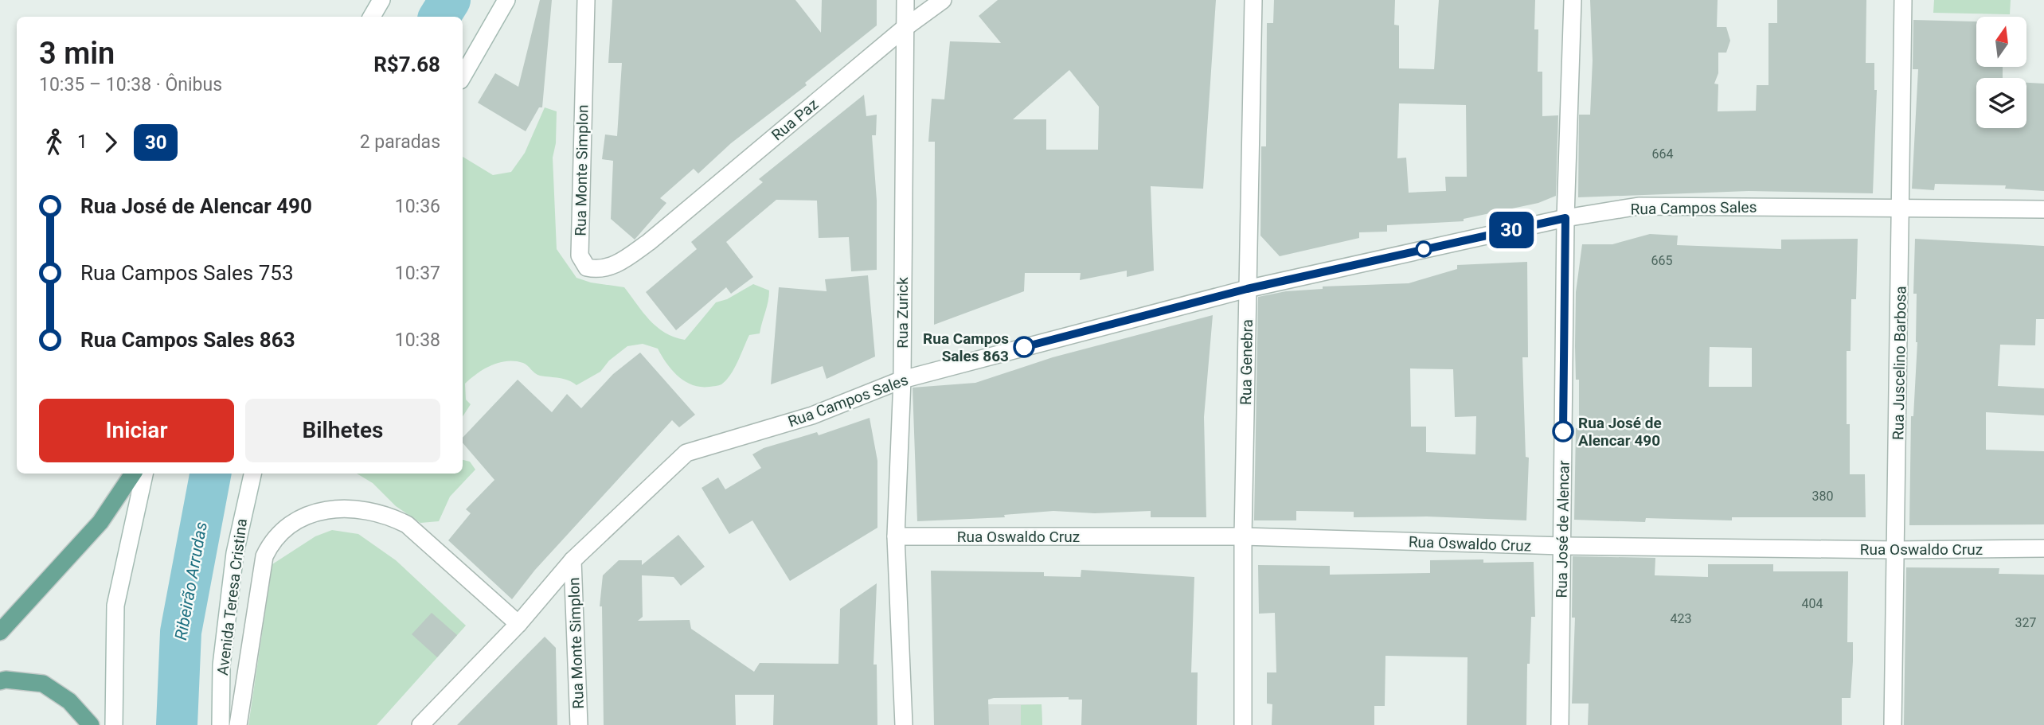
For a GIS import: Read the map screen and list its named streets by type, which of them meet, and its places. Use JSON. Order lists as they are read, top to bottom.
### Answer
{
  "streets": {
    "street": [
      "Rua Paz",
      "Rua Monte Simplon",
      "Rua Campos Sales",
      "Rua Zurick",
      "Rua Genebra",
      "Rua Juscelino Barbosa",
      "Rua José de Alencar",
      "Rua Oswaldo Cruz",
      "Avenida Teresa Cristina"
    ]
  },
  "crossings": [
    ["Rua Paz", "Rua Monte Simplon"],
    ["Rua Paz", "Rua Zurick"],
    ["Rua Monte Simplon", "Rua Campos Sales"],
    ["Rua Campos Sales", "Rua Zurick"],
    ["Rua Campos Sales", "Rua Genebra"],
    ["Rua Campos Sales", "Rua Juscelino Barbosa"],
    ["Rua Campos Sales", "Rua José de Alencar"],
    ["Rua Zurick", "Rua Oswaldo Cruz"],
    ["Rua Genebra", "Rua Oswaldo Cruz"],
    ["Rua Juscelino Barbosa", "Rua Oswaldo Cruz"],
    ["Rua José de Alencar", "Rua Oswaldo Cruz"]
  ],
  "water": ["Ribeirão Arrudas"],
  "places": ["Rua Campos Sales 863", "Rua José de Alencar 490"],
  "lines": ["bus line 30"],
  "house_numbers": [
    "664",
    "665",
    "380",
    "404",
    "423",
    "327"
  ],
  "north": "top",
  "page": {
    "on_map": "30",
    "heading": ["3 min", "10:35 – 10:38 · Ônibus", "R$7.68"],
    "legs": ["1", "30", "2 paradas"],
    "list": [
      {
        "name": "Rua José de Alencar 490",
        "value": "10:36"
      },
      {
        "name": "Rua Campos Sales 753",
        "value": "10:37"
      },
      {
        "name": "Rua Campos Sales 863",
        "value": "10:38"
      }
    ],
    "buttons": ["Iniciar", "Bilhetes"]
  }
}
